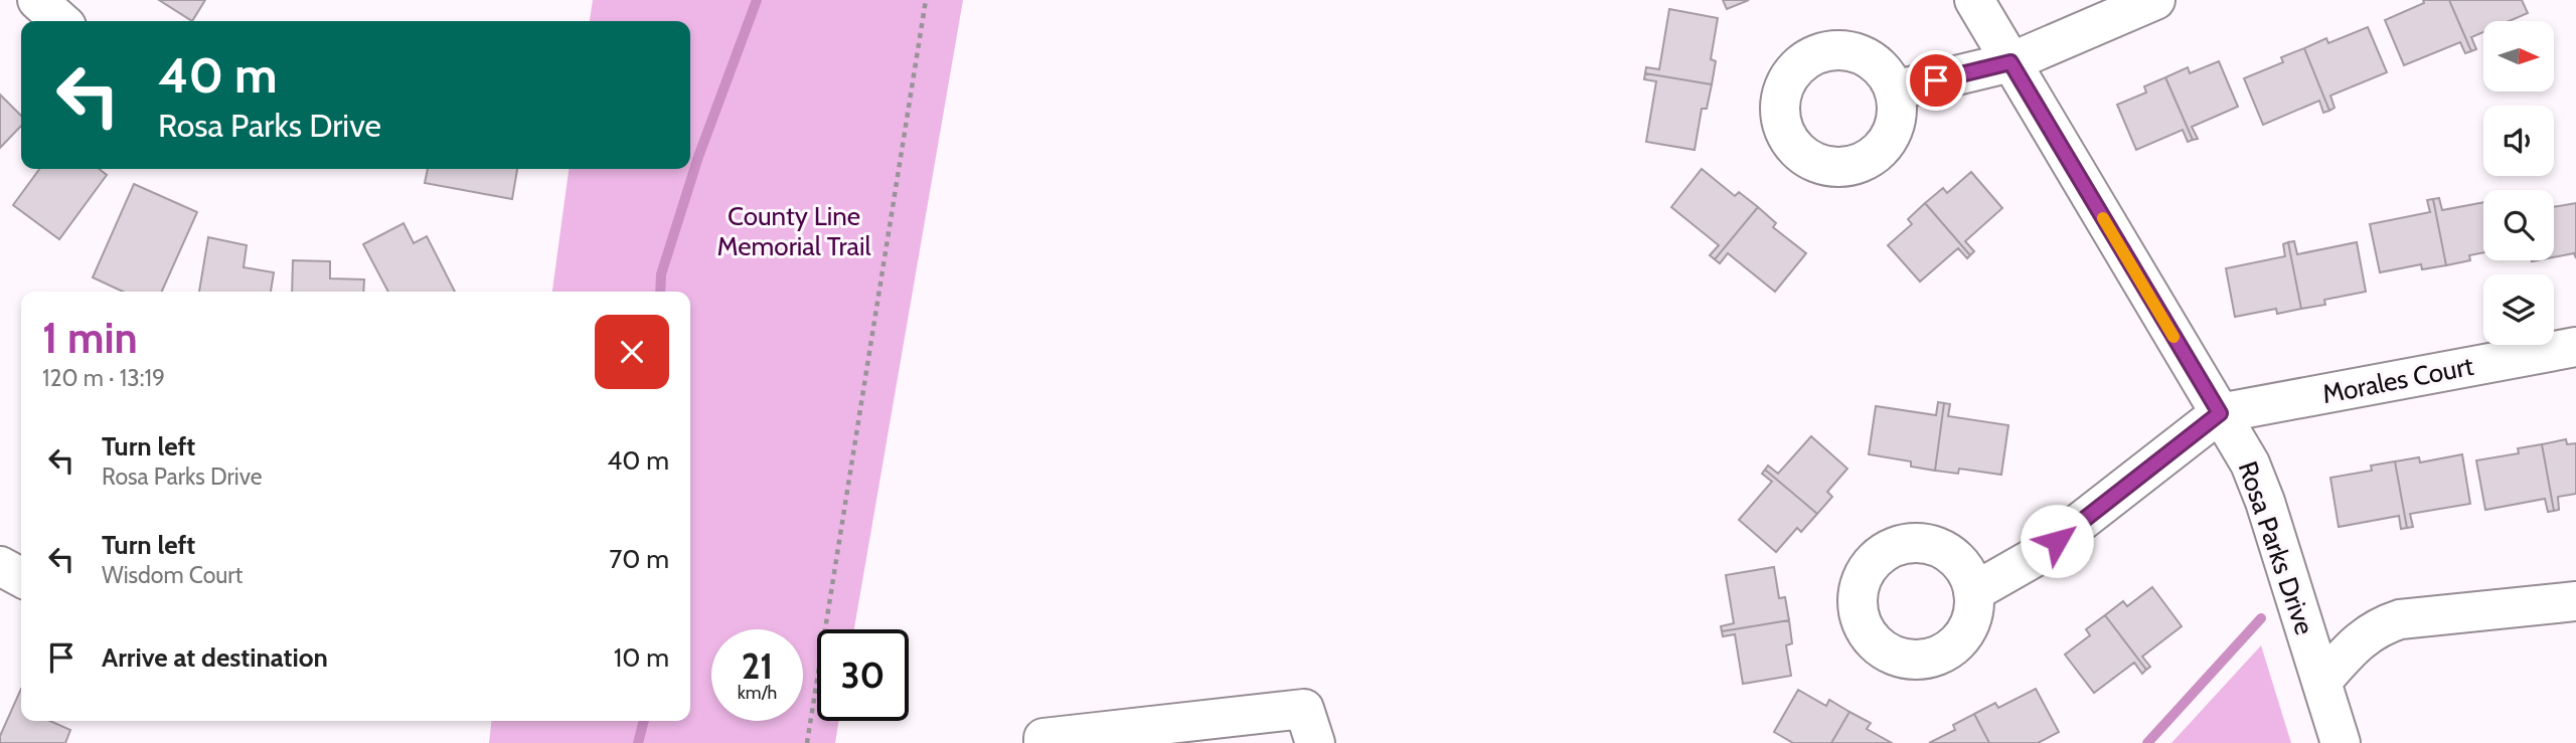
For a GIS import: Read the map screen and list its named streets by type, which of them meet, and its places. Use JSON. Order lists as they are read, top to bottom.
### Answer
{
  "streets": {
    "street": ["Morales Court", "Rosa Parks Drive"]
  },
  "crossings": [
    ["Morales Court", "Rosa Parks Drive"]
  ],
  "parks": ["County Line Memorial Trail"],
  "north": "right",
  "page": {
    "turn": ["40 m", "Rosa Parks Drive"],
    "heading": ["1 min", "120 m · 13:19"],
    "list": [
      {
        "name": "Turn left",
        "note": "Rosa Parks Drive",
        "value": "40 m"
      },
      {
        "name": "Turn left",
        "note": "Wisdom Court",
        "value": "70 m"
      },
      {
        "name": "Arrive at destination",
        "value": "10 m"
      }
    ],
    "speed": "21 km/h",
    "limit": "30"
  }
}
